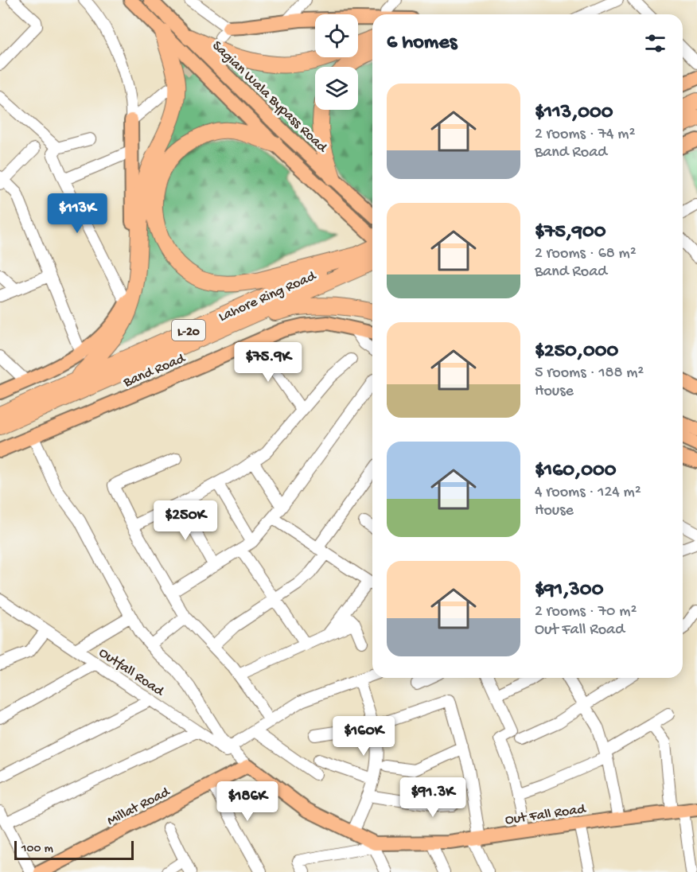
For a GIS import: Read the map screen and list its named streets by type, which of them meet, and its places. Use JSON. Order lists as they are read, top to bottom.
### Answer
{
  "streets": {
    "highway": ["Lahore Ring Road", "L-20"],
    "main road": [
      "Sagian Wala Bypass Road",
      "Band Road",
      "Millat Road",
      "Out Fall Road"
    ],
    "street": ["Outfall Road"]
  },
  "crossings": [
    ["Outfall Road", "Millat Road"],
    ["Outfall Road", "Out Fall Road"],
    ["Millat Road", "Out Fall Road"]
  ],
  "scale_bar": "100 m",
  "page": {
    "heading": "6 homes",
    "list": [
      {
        "name": "$113,000",
        "note": "2 rooms · 74 m² · Band Road"
      },
      {
        "name": "$75,900",
        "note": "2 rooms · 68 m² · Band Road"
      },
      {
        "name": "$250,000",
        "note": "5 rooms · 188 m² · House"
      },
      {
        "name": "$160,000",
        "note": "4 rooms · 124 m² · House"
      },
      {
        "name": "$91,300",
        "note": "2 rooms · 70 m² · Out Fall Road"
      }
    ],
    "price": [
      "$113K",
      "$75.9K",
      "$250K",
      "$160K",
      "$91.3K",
      "$186K"
    ],
    "scale": "100 m"
  }
}
